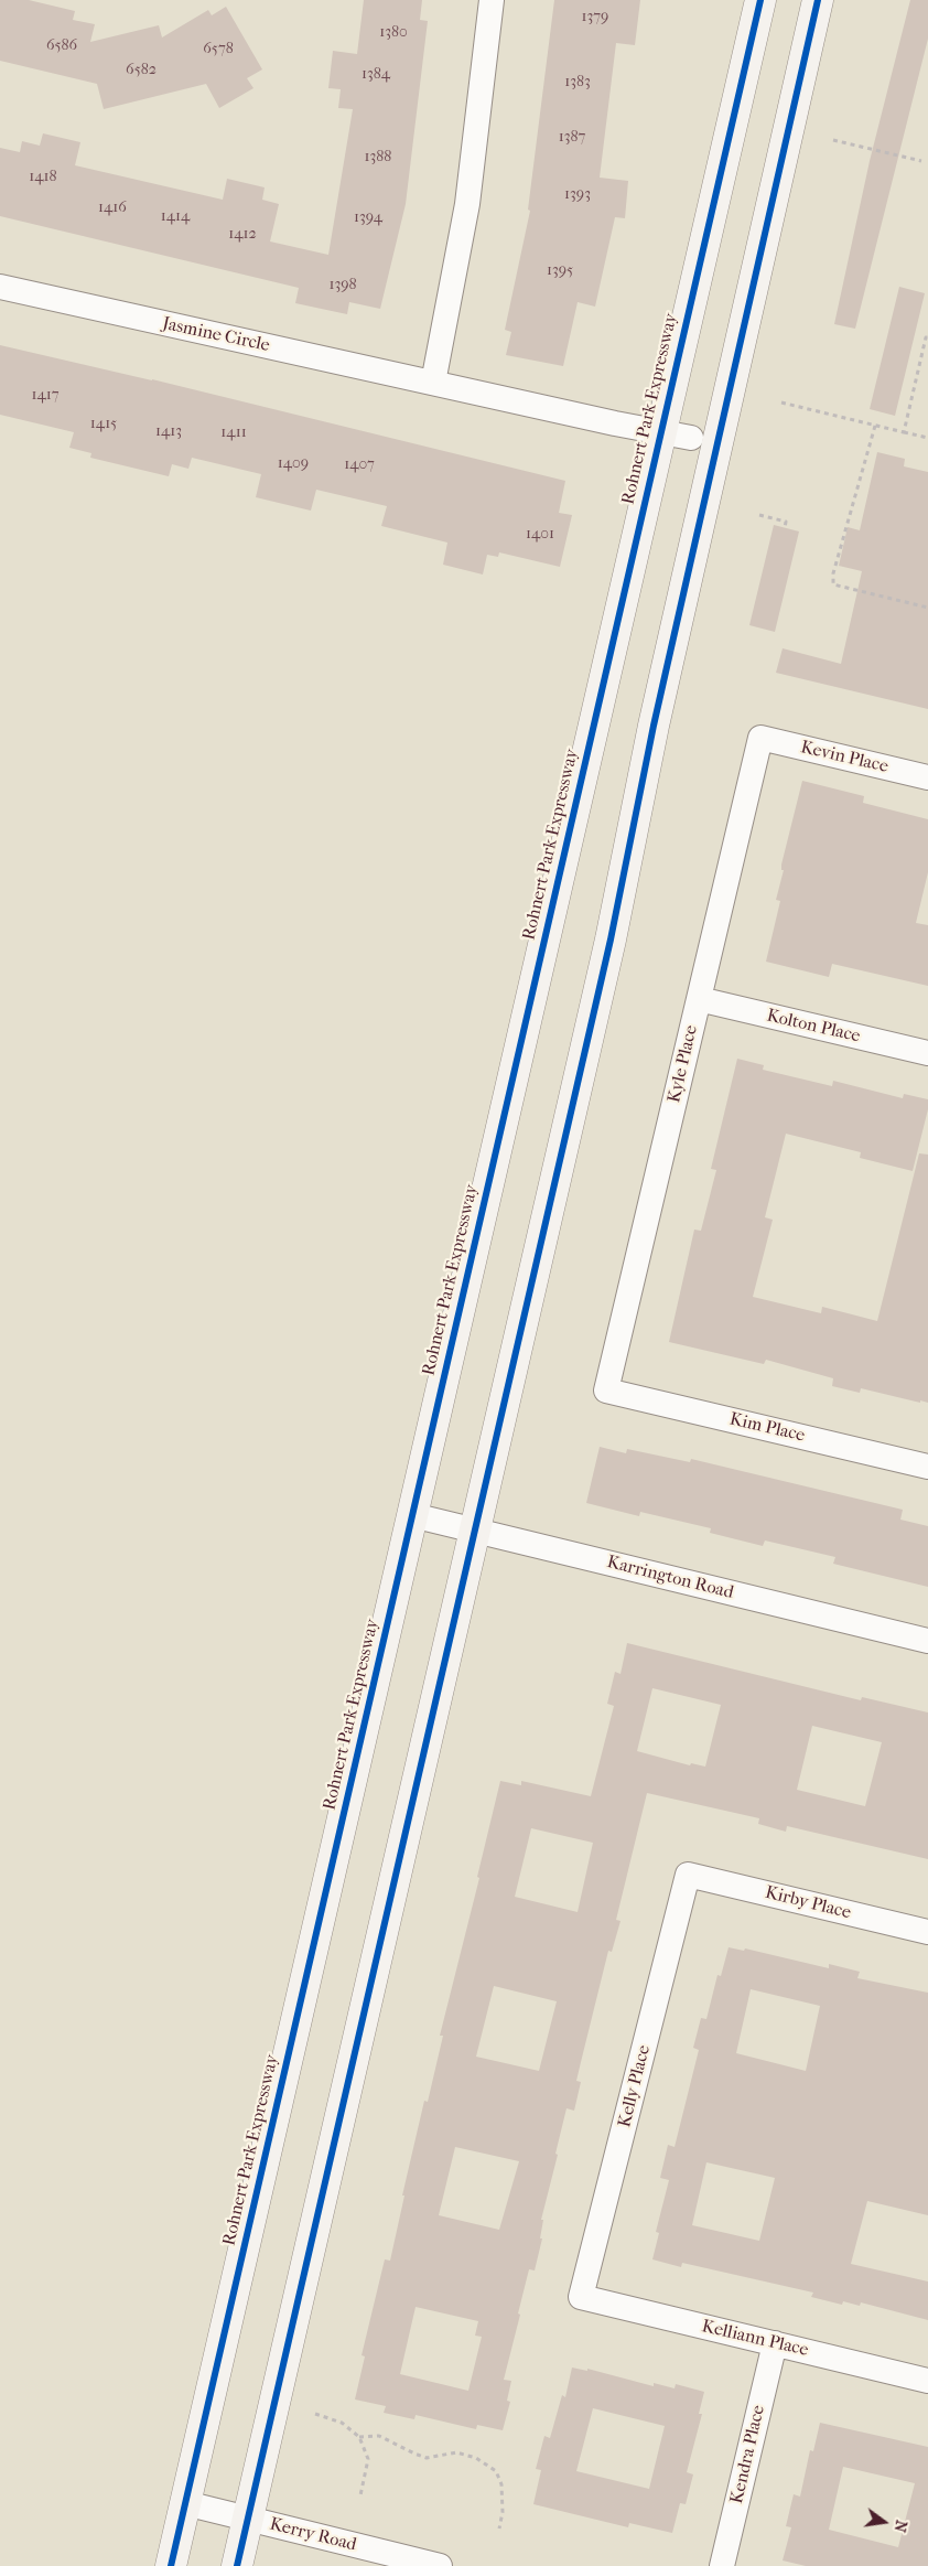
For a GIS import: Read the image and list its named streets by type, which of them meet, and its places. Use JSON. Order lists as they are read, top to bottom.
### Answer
{
  "streets": {
    "main road": ["Rohnert Park Expressway"],
    "street": [
      "Jasmine Circle",
      "Kevin Place",
      "Kolton Place",
      "Kyle Place",
      "Kim Place",
      "Karrington Road",
      "Kirby Place",
      "Kelly Place",
      "Kelliann Place",
      "Kendra Place",
      "Kerry Road"
    ]
  },
  "crossings": [
    ["Jasmine Circle", "Rohnert Park Expressway"],
    ["Rohnert Park Expressway", "Karrington Road"],
    ["Rohnert Park Expressway", "Kerry Road"],
    ["Kevin Place", "Kyle Place"],
    ["Kolton Place", "Kyle Place"],
    ["Kyle Place", "Kim Place"],
    ["Kirby Place", "Kelly Place"],
    ["Kelly Place", "Kelliann Place"],
    ["Kelliann Place", "Kendra Place"]
  ],
  "house_numbers": [
    "1379",
    "1380",
    "6586",
    "6578",
    "6582",
    "1384",
    "1383",
    "1387",
    "1388",
    "1418",
    "1393",
    "1416",
    "1414",
    "1394",
    "1412",
    "1395",
    "1398",
    "1417",
    "1415",
    "1413",
    "1411",
    "1409",
    "1407",
    "1401"
  ],
  "north": "right"
}
